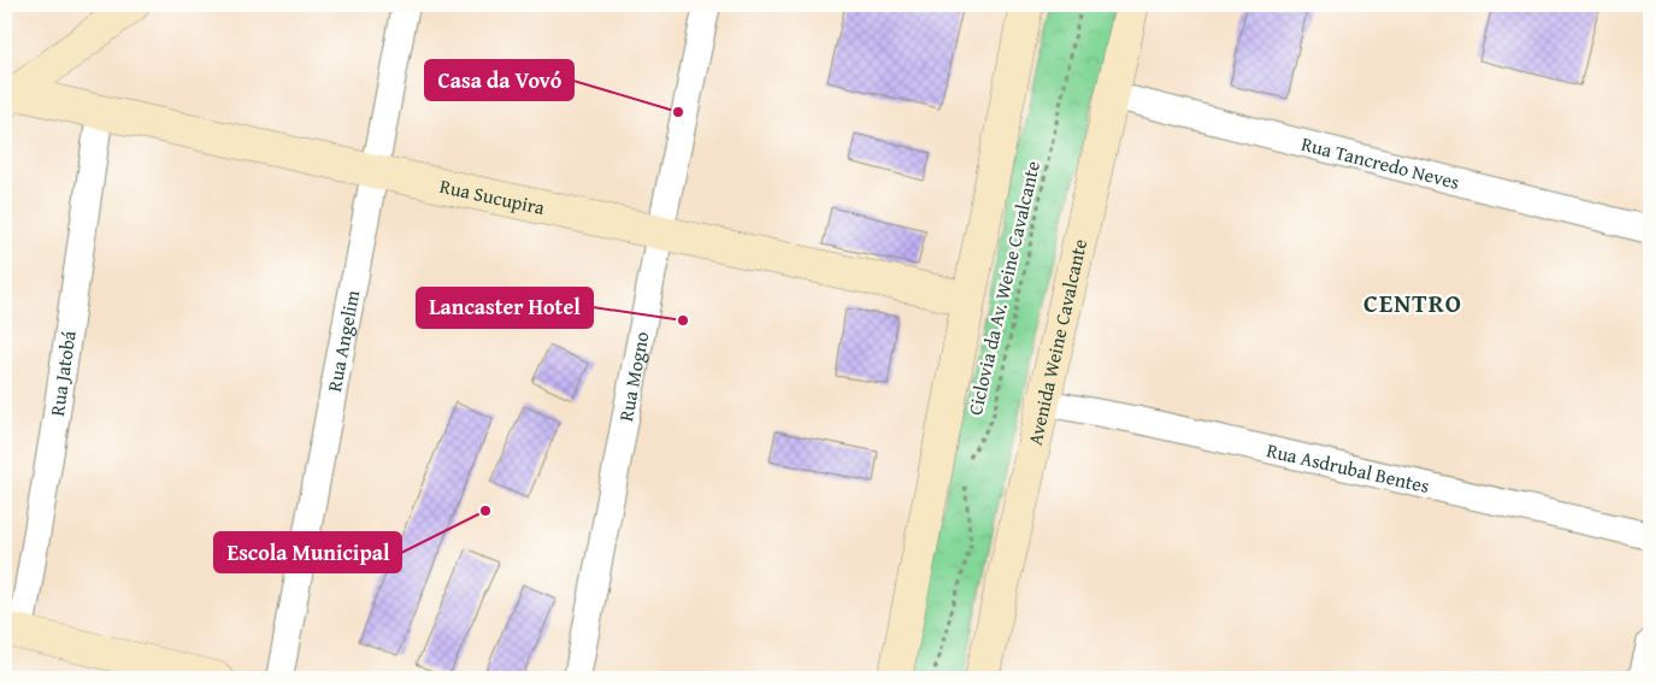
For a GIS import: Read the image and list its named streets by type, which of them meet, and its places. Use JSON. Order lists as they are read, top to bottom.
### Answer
{
  "streets": {
    "main road": ["Rua Sucupira", "Avenida Weine Cavalcante"],
    "street": [
      "Rua Tancredo Neves",
      "Rua Angelim",
      "Rua Jatobá",
      "Rua Mogno",
      "Rua Asdrubal Bentes"
    ],
    "path": ["Ciclovia da Av. Weine Cavalcante"]
  },
  "crossings": [
    ["Rua Tancredo Neves", "Avenida Weine Cavalcante"],
    ["Rua Sucupira", "Rua Angelim"],
    ["Rua Sucupira", "Rua Jatobá"],
    ["Rua Sucupira", "Rua Mogno"],
    ["Avenida Weine Cavalcante", "Rua Asdrubal Bentes"]
  ],
  "districts": ["CENTRO"],
  "places": ["Casa da Vovó", "Lancaster Hotel", "Escola Municipal"]
}
